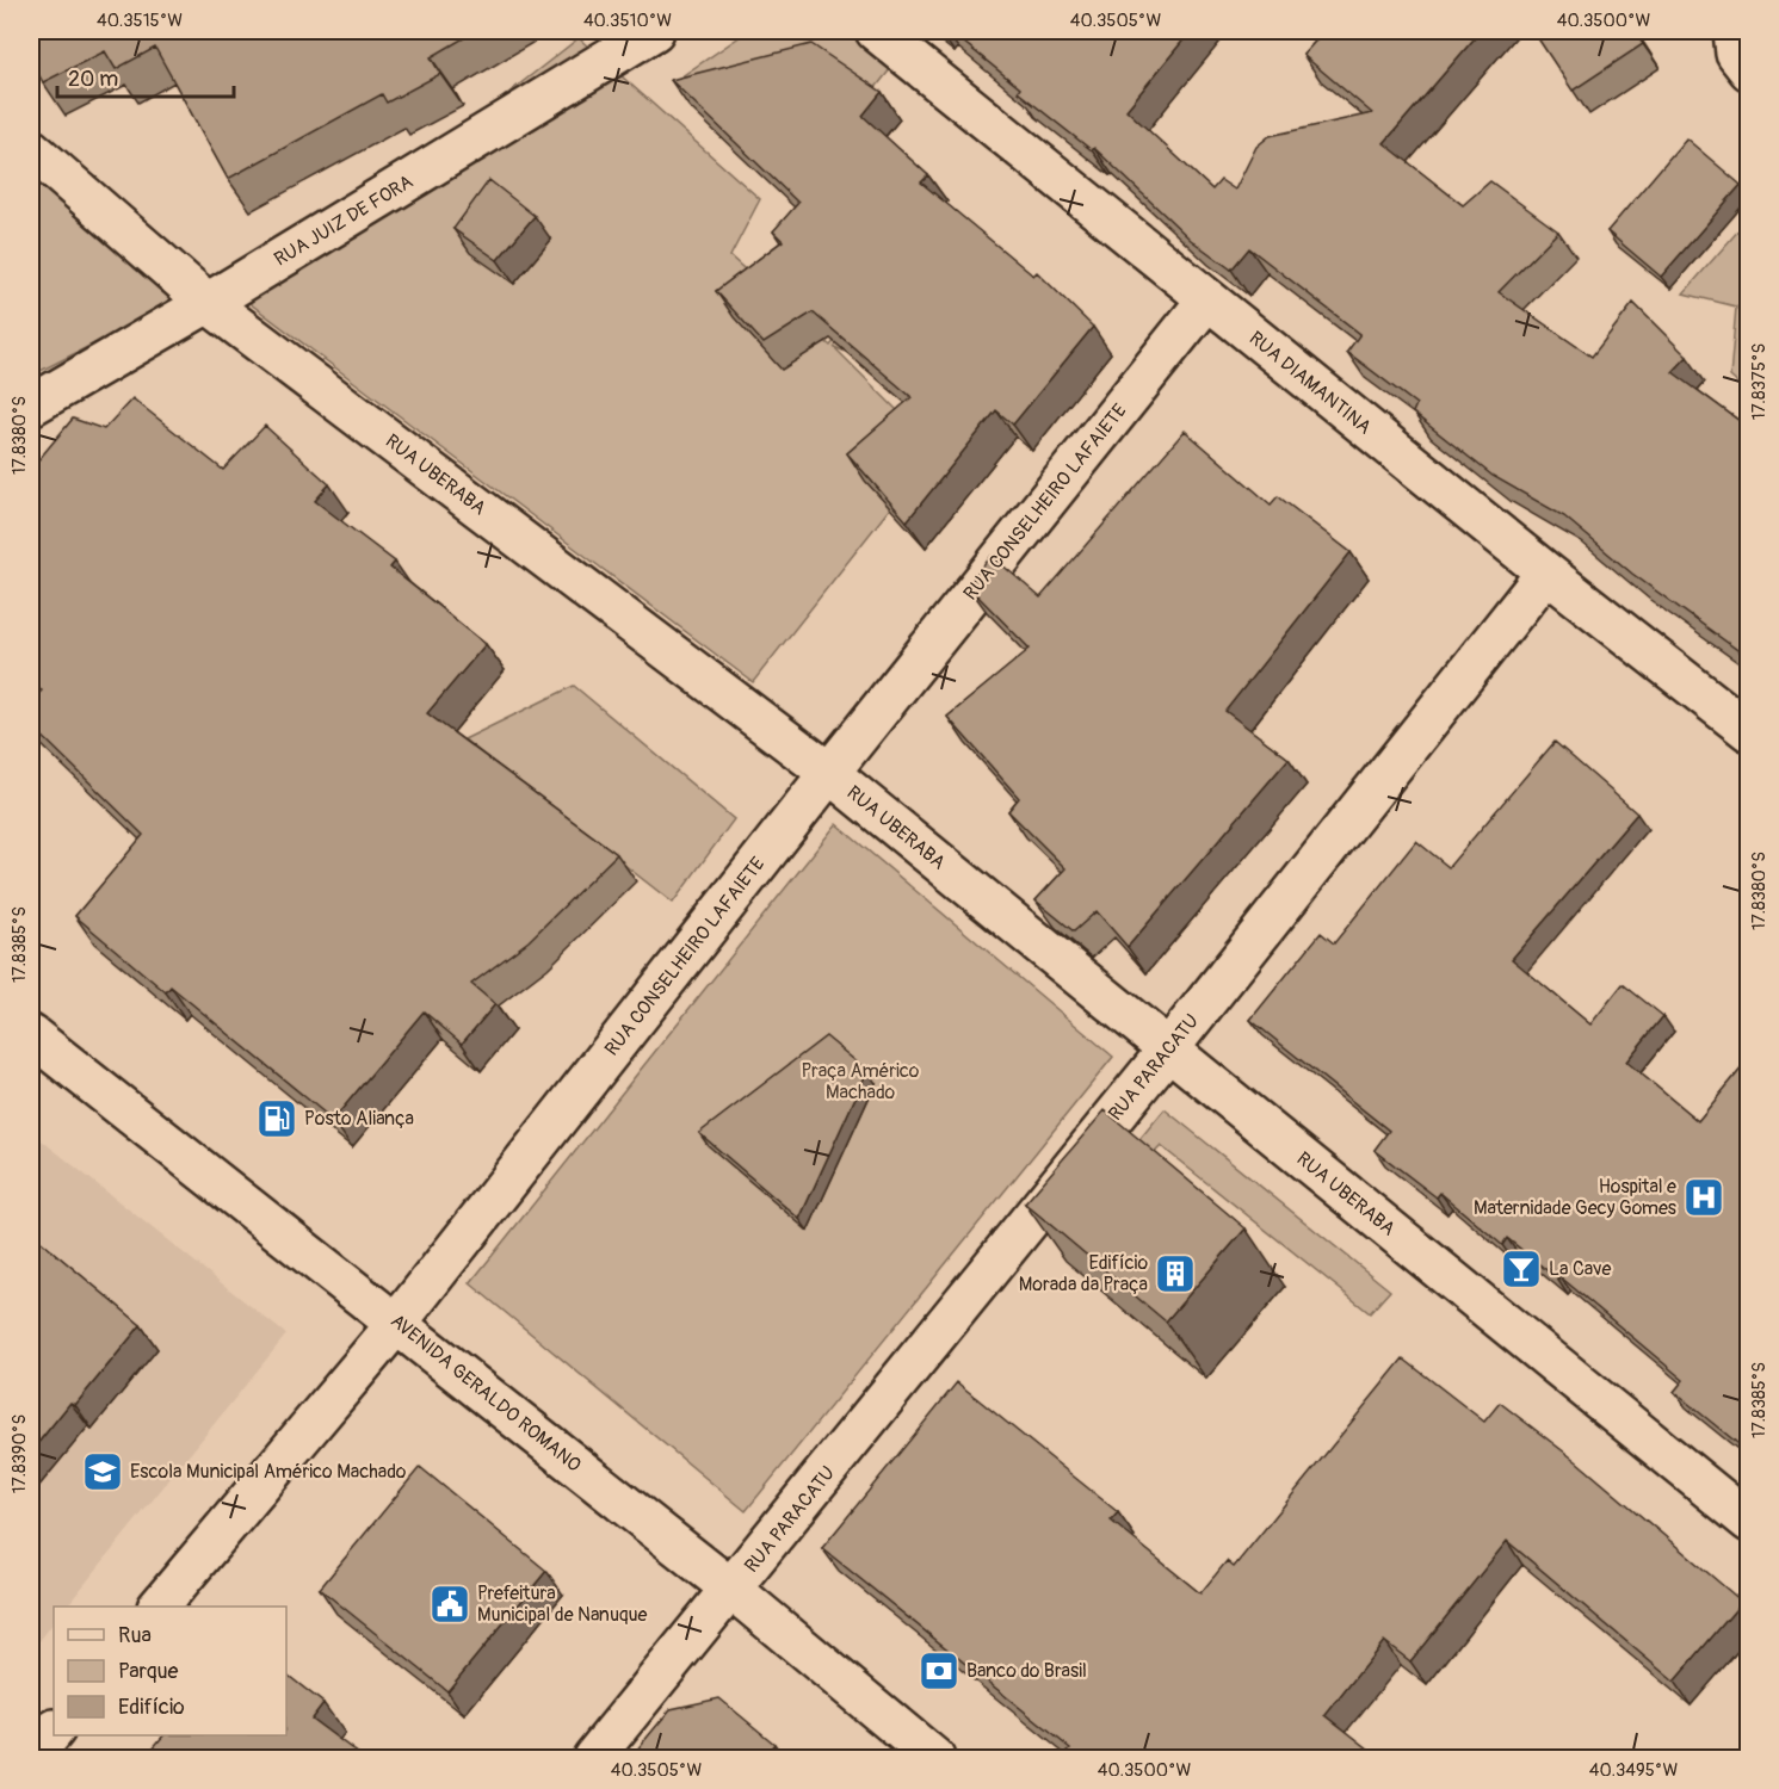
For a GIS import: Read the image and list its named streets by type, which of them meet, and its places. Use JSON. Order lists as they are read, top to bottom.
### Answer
{
  "streets": {
    "street": [
      "RUA JUIZ DE FORA",
      "RUA DIAMANTINA",
      "RUA UBERABA",
      "RUA CONSELHEIRO LAFAIETE",
      "RUA PARACATU",
      "AVENIDA GERALDO ROMANO"
    ]
  },
  "crossings": [
    ["RUA JUIZ DE FORA", "RUA UBERABA"],
    ["RUA DIAMANTINA", "RUA CONSELHEIRO LAFAIETE"],
    ["RUA DIAMANTINA", "RUA PARACATU"],
    ["RUA UBERABA", "RUA CONSELHEIRO LAFAIETE"],
    ["RUA UBERABA", "RUA PARACATU"],
    ["RUA CONSELHEIRO LAFAIETE", "AVENIDA GERALDO ROMANO"],
    ["RUA PARACATU", "AVENIDA GERALDO ROMANO"]
  ],
  "parks": ["Praça Américo Machado"],
  "places": {
    "fuel station": ["Posto Aliança"],
    "hospital": ["Hospital e Maternidade Gecy Gomes"],
    "bar": ["La Cave"],
    "building": ["Edifício Morada da Praça"],
    "school or university": ["Escola Municipal Américo Machado"],
    "public building": ["Prefeitura Municipal de Nanuque"],
    "bank": ["Banco do Brasil"]
  },
  "legend": ["Rua", "Parque", "Edifício"],
  "scale_bar": "20 m",
  "coordinates": [
    "40.3515°W",
    "40.3510°W",
    "40.3505°W",
    "40.3500°W",
    "17.8375°S",
    "17.8380°S",
    "17.8385°S",
    "17.8390°S",
    "40.3495°W"
  ]
}
